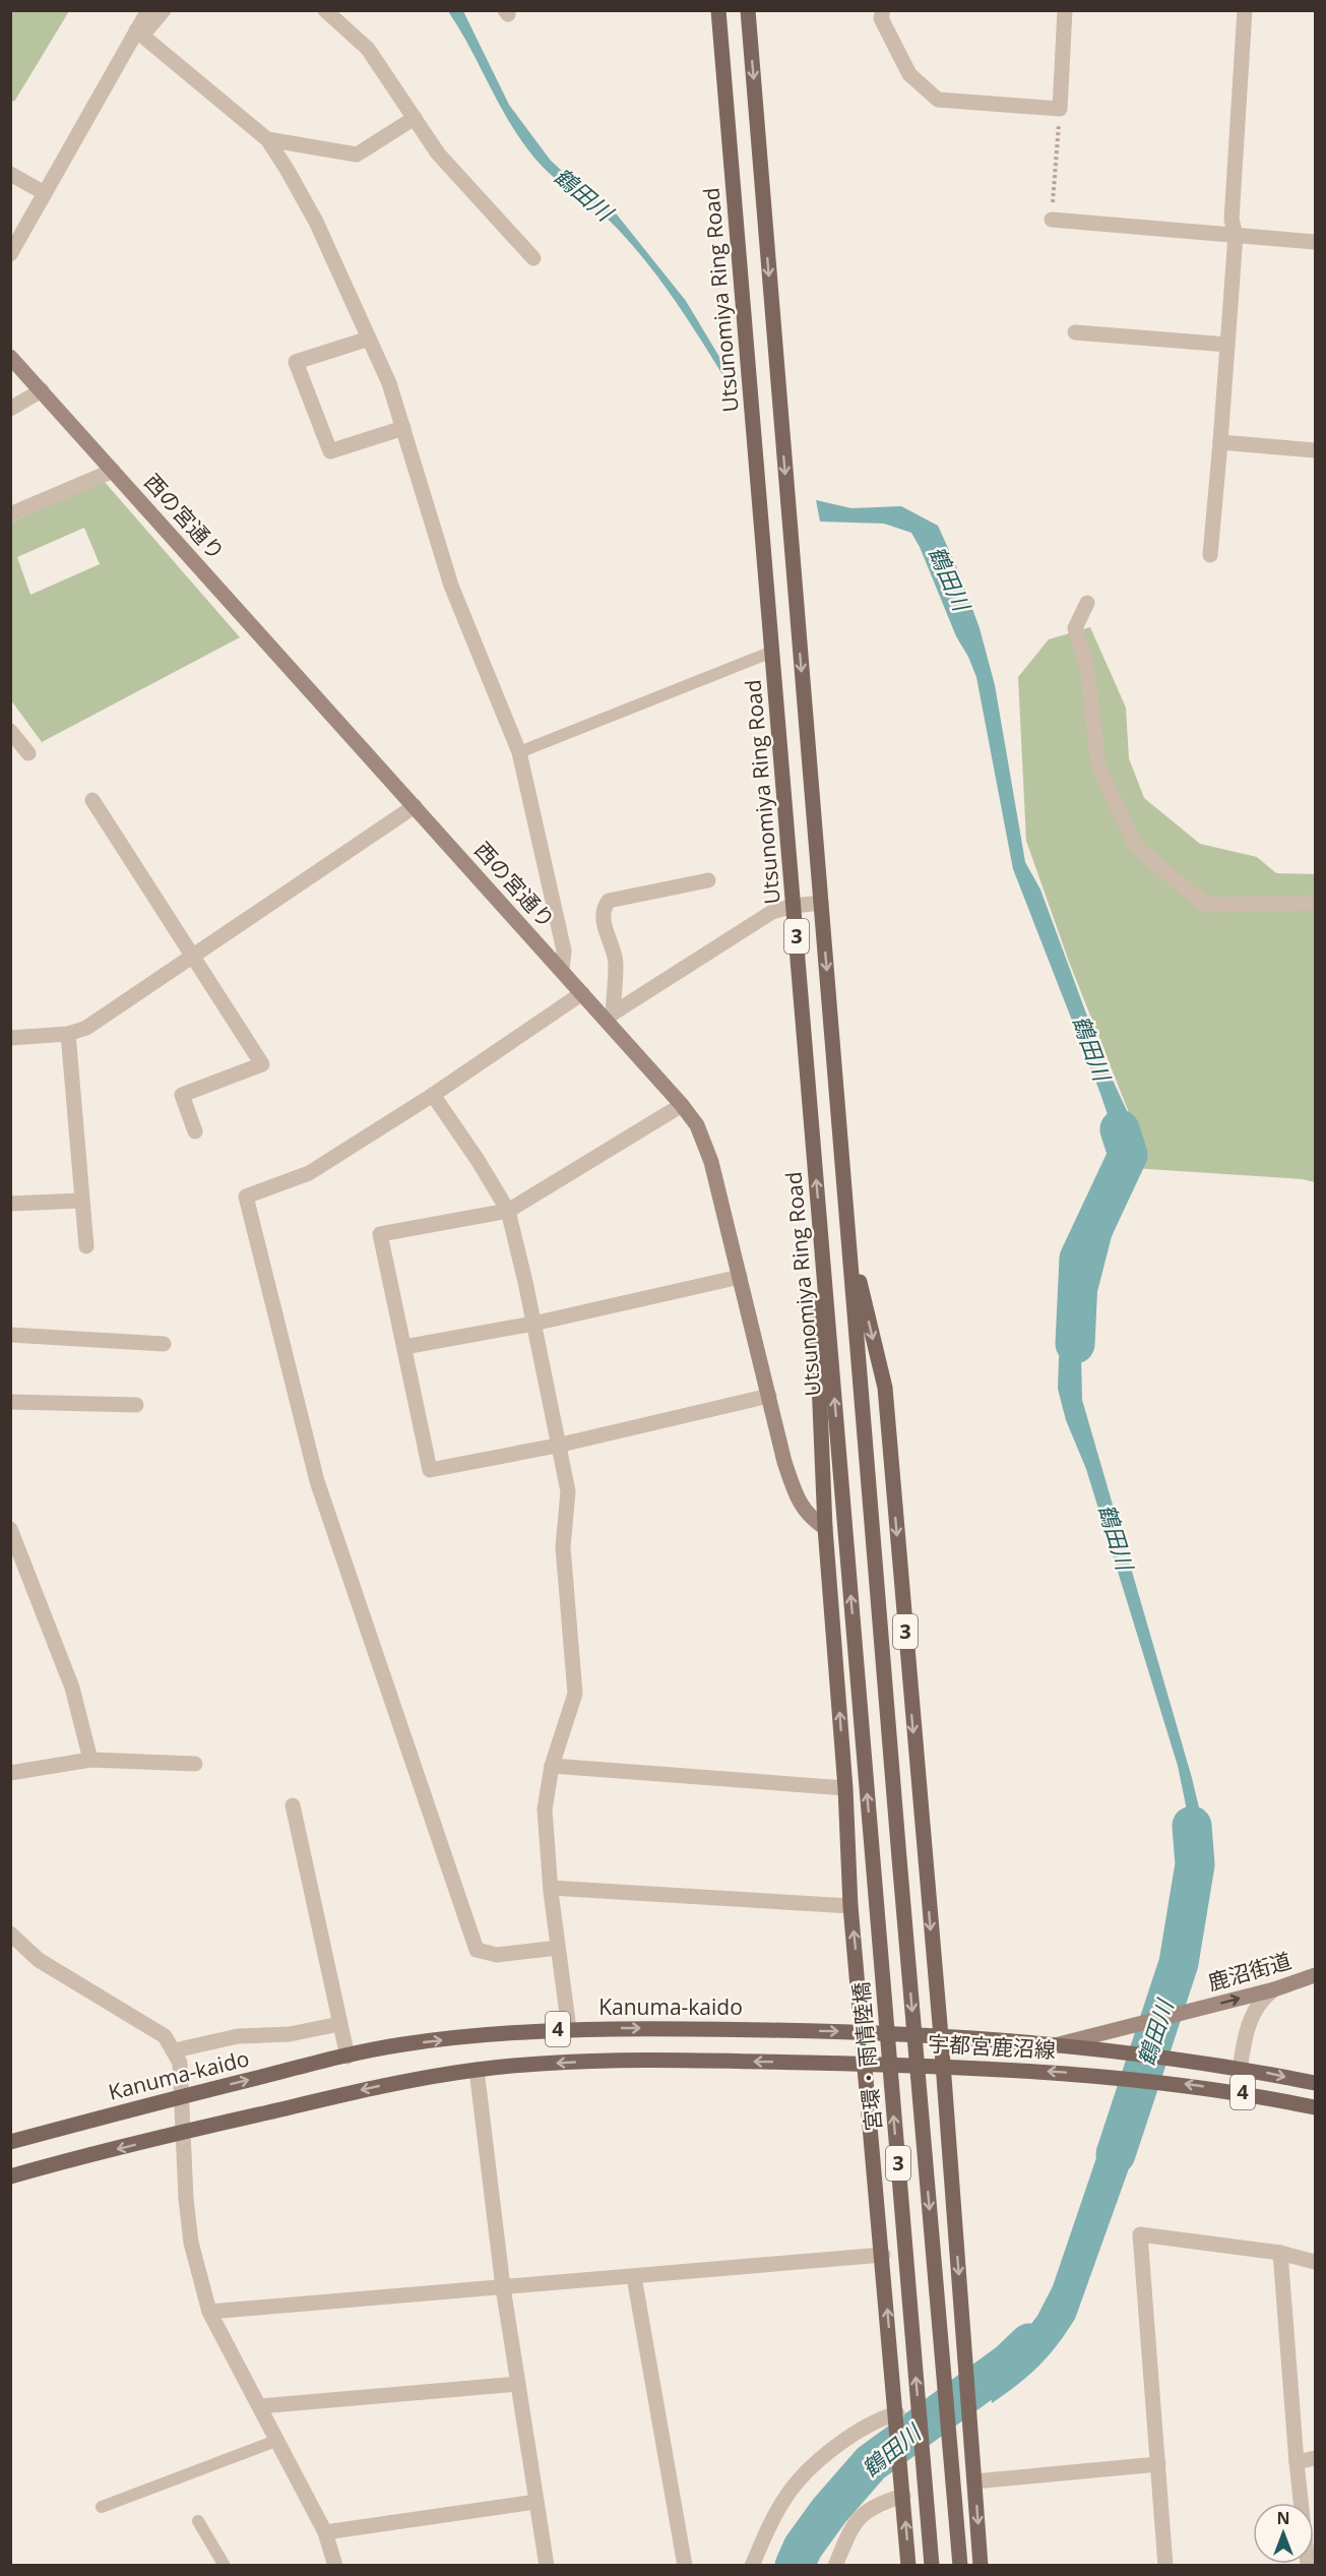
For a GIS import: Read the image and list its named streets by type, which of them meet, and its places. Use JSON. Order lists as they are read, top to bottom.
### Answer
{
  "streets": {
    "main road": [
      "Utsunomiya Ring Road",
      "3",
      "Kanuma-kaido",
      "4",
      "宇都宮鹿沼線",
      "宮環・雨情陸橋"
    ],
    "street": ["西の宮通り", "鹿沼街道"]
  },
  "crossings": [
    ["Utsunomiya Ring Road", "3"],
    ["Utsunomiya Ring Road", "宮環・雨情陸橋"],
    ["西の宮通り", "3"],
    ["3", "Kanuma-kaido"],
    ["3", "4"],
    ["3", "宇都宮鹿沼線"],
    ["鹿沼街道", "Kanuma-kaido"],
    ["Kanuma-kaido", "4"],
    ["4", "宇都宮鹿沼線"]
  ],
  "one_way": ["鹿沼街道", "宇都宮鹿沼線"],
  "water": ["鶴田川"],
  "north": "top"
}
